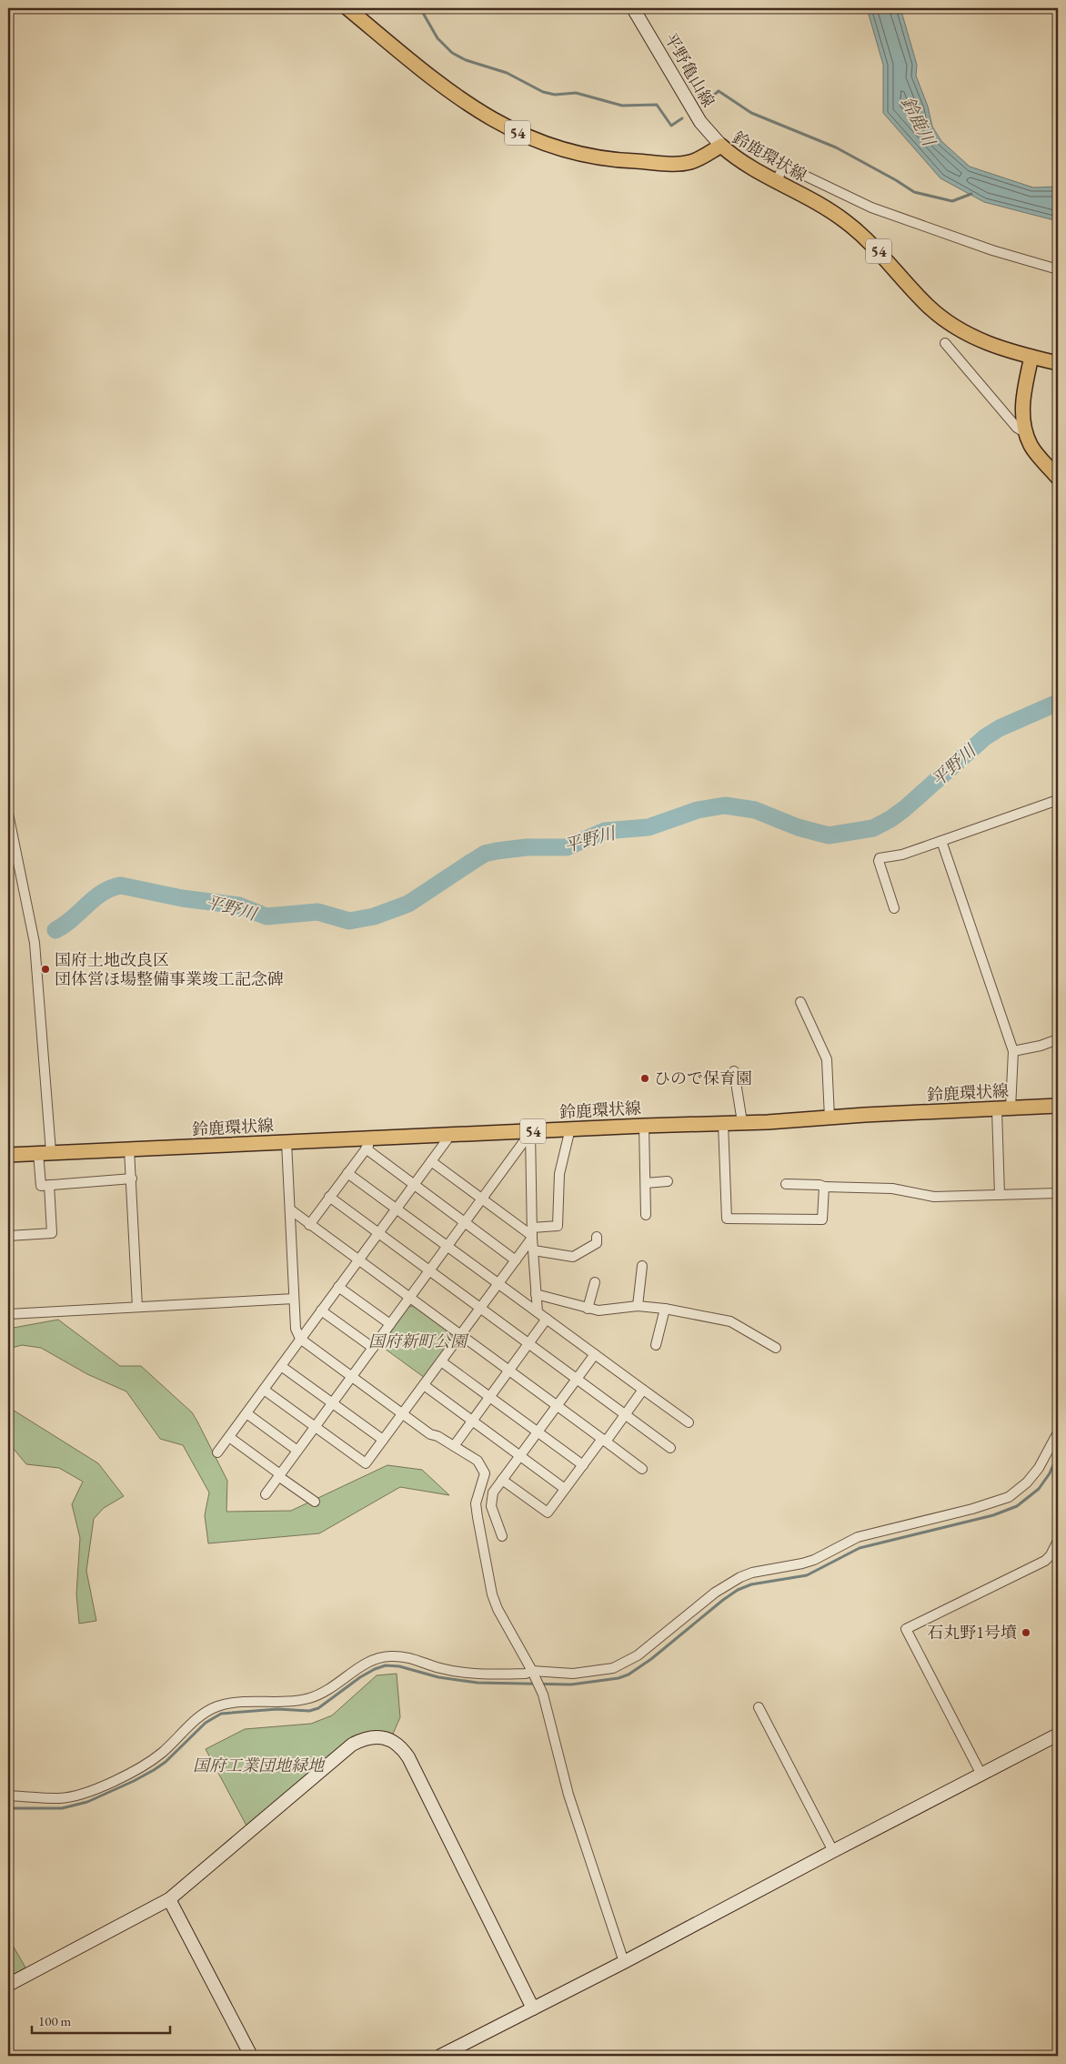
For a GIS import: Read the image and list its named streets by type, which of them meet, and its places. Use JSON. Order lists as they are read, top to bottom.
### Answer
{
  "streets": {
    "main road": ["54", "鈴鹿環状線"],
    "street": ["平野亀山線"]
  },
  "crossings": [
    ["平野亀山線", "鈴鹿環状線"]
  ],
  "water": ["鈴鹿川", "平野川"],
  "parks": ["国府新町公園", "国府工業団地緑地"],
  "places": ["国府土地改良区 団体営ほ場整備事業竣工記念碑", "ひので保育園", "石丸野1号墳"],
  "scale_bar": "100 m"
}
